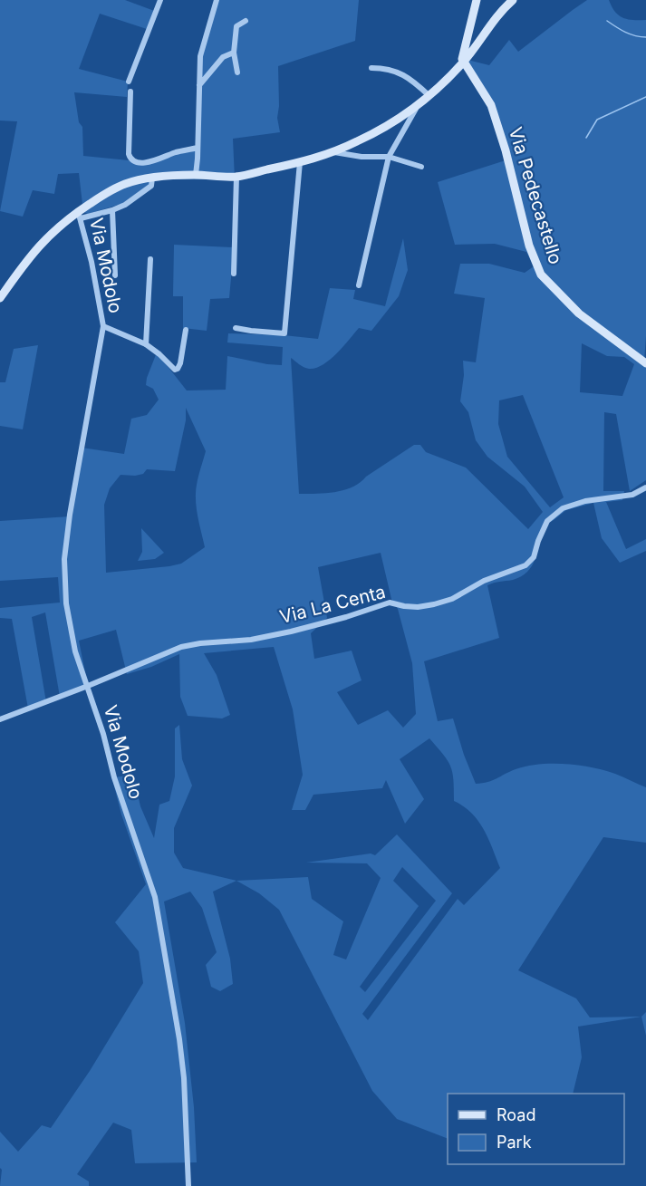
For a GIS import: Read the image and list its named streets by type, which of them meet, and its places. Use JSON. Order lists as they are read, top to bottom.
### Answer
{
  "streets": {
    "main road": ["Via Pedecastello"],
    "street": ["Via Modolo", "Via La Centa"]
  },
  "crossings": [
    ["Via Modolo", "Via La Centa"]
  ],
  "legend": ["Road", "Park"]
}
